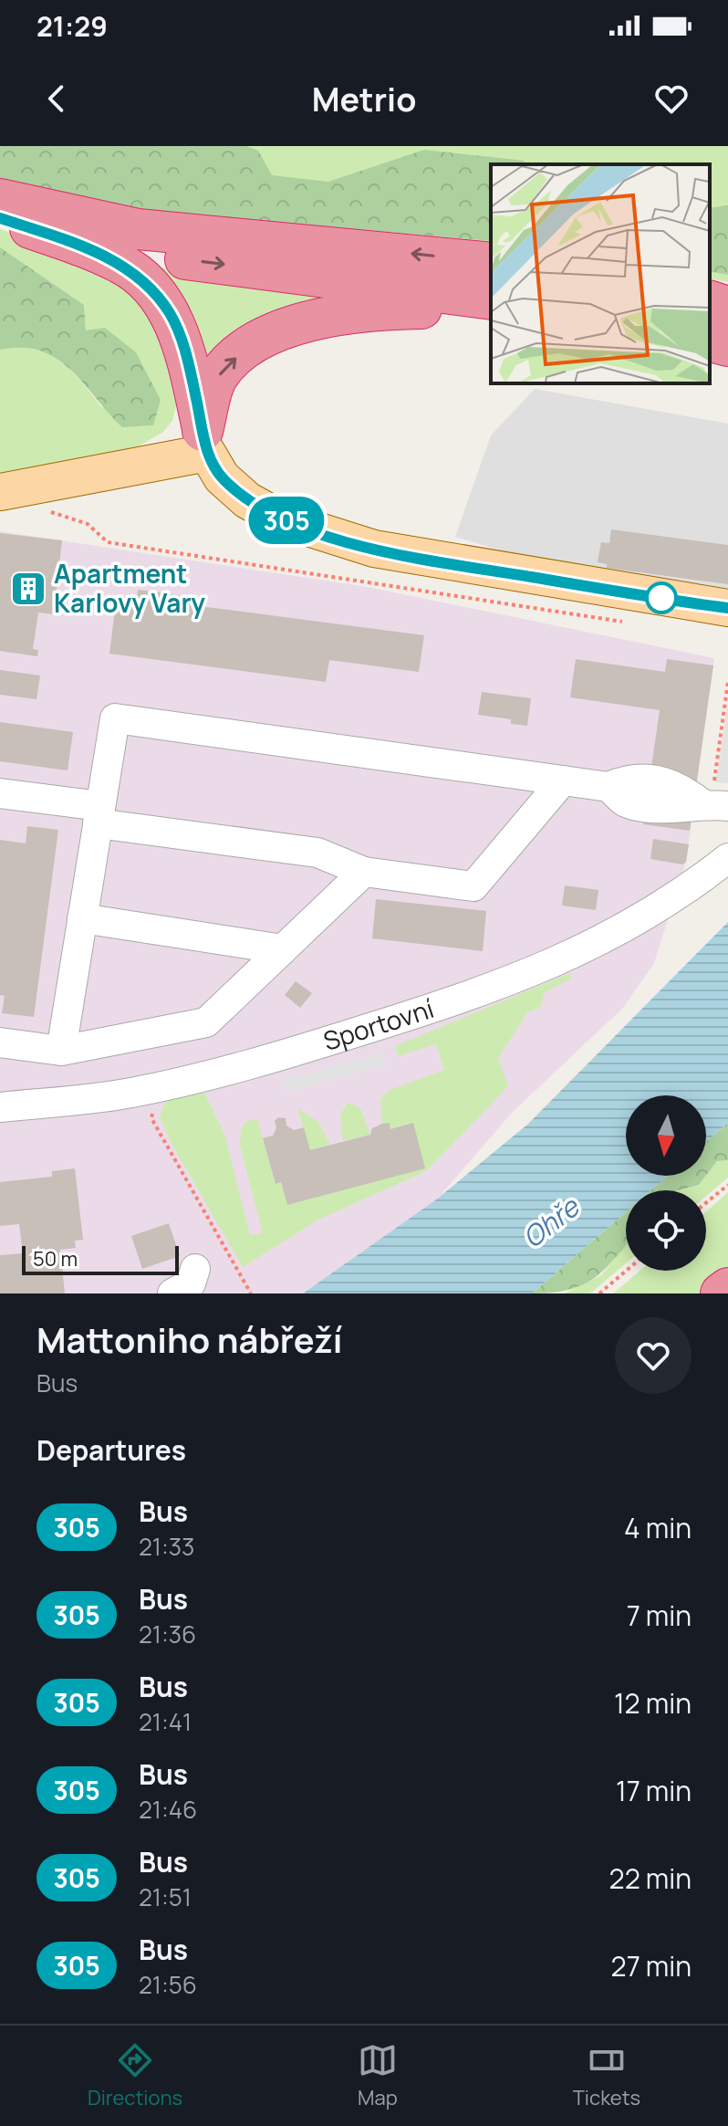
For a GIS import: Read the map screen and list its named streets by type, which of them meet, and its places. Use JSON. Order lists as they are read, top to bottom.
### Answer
{
  "streets": {
    "street": ["Sportovní"]
  },
  "water": ["Ohře"],
  "places": {
    "building": ["Apartment Karlovy Vary"]
  },
  "lines": ["bus line 305"],
  "scale_bar": "50 m",
  "north": "bottom",
  "page": {
    "status": "21:29",
    "header": "Metrio",
    "on_map": "305",
    "scale": "50 m",
    "heading": [
      ["Mattoniho nábřeží", "Bus"],
      "Departures"
    ],
    "list": [
      {
        "mark": "305",
        "name": "Bus",
        "note": "21:33",
        "value": "4 min"
      },
      {
        "mark": "305",
        "name": "Bus",
        "note": "21:36",
        "value": "7 min"
      },
      {
        "mark": "305",
        "name": "Bus",
        "note": "21:41",
        "value": "12 min"
      },
      {
        "mark": "305",
        "name": "Bus",
        "note": "21:46",
        "value": "17 min"
      },
      {
        "mark": "305",
        "name": "Bus",
        "note": "21:51",
        "value": "22 min"
      },
      {
        "mark": "305",
        "name": "Bus",
        "note": "21:56",
        "value": "27 min"
      }
    ],
    "tabs": ["Directions", "Map", "Tickets"]
  }
}
